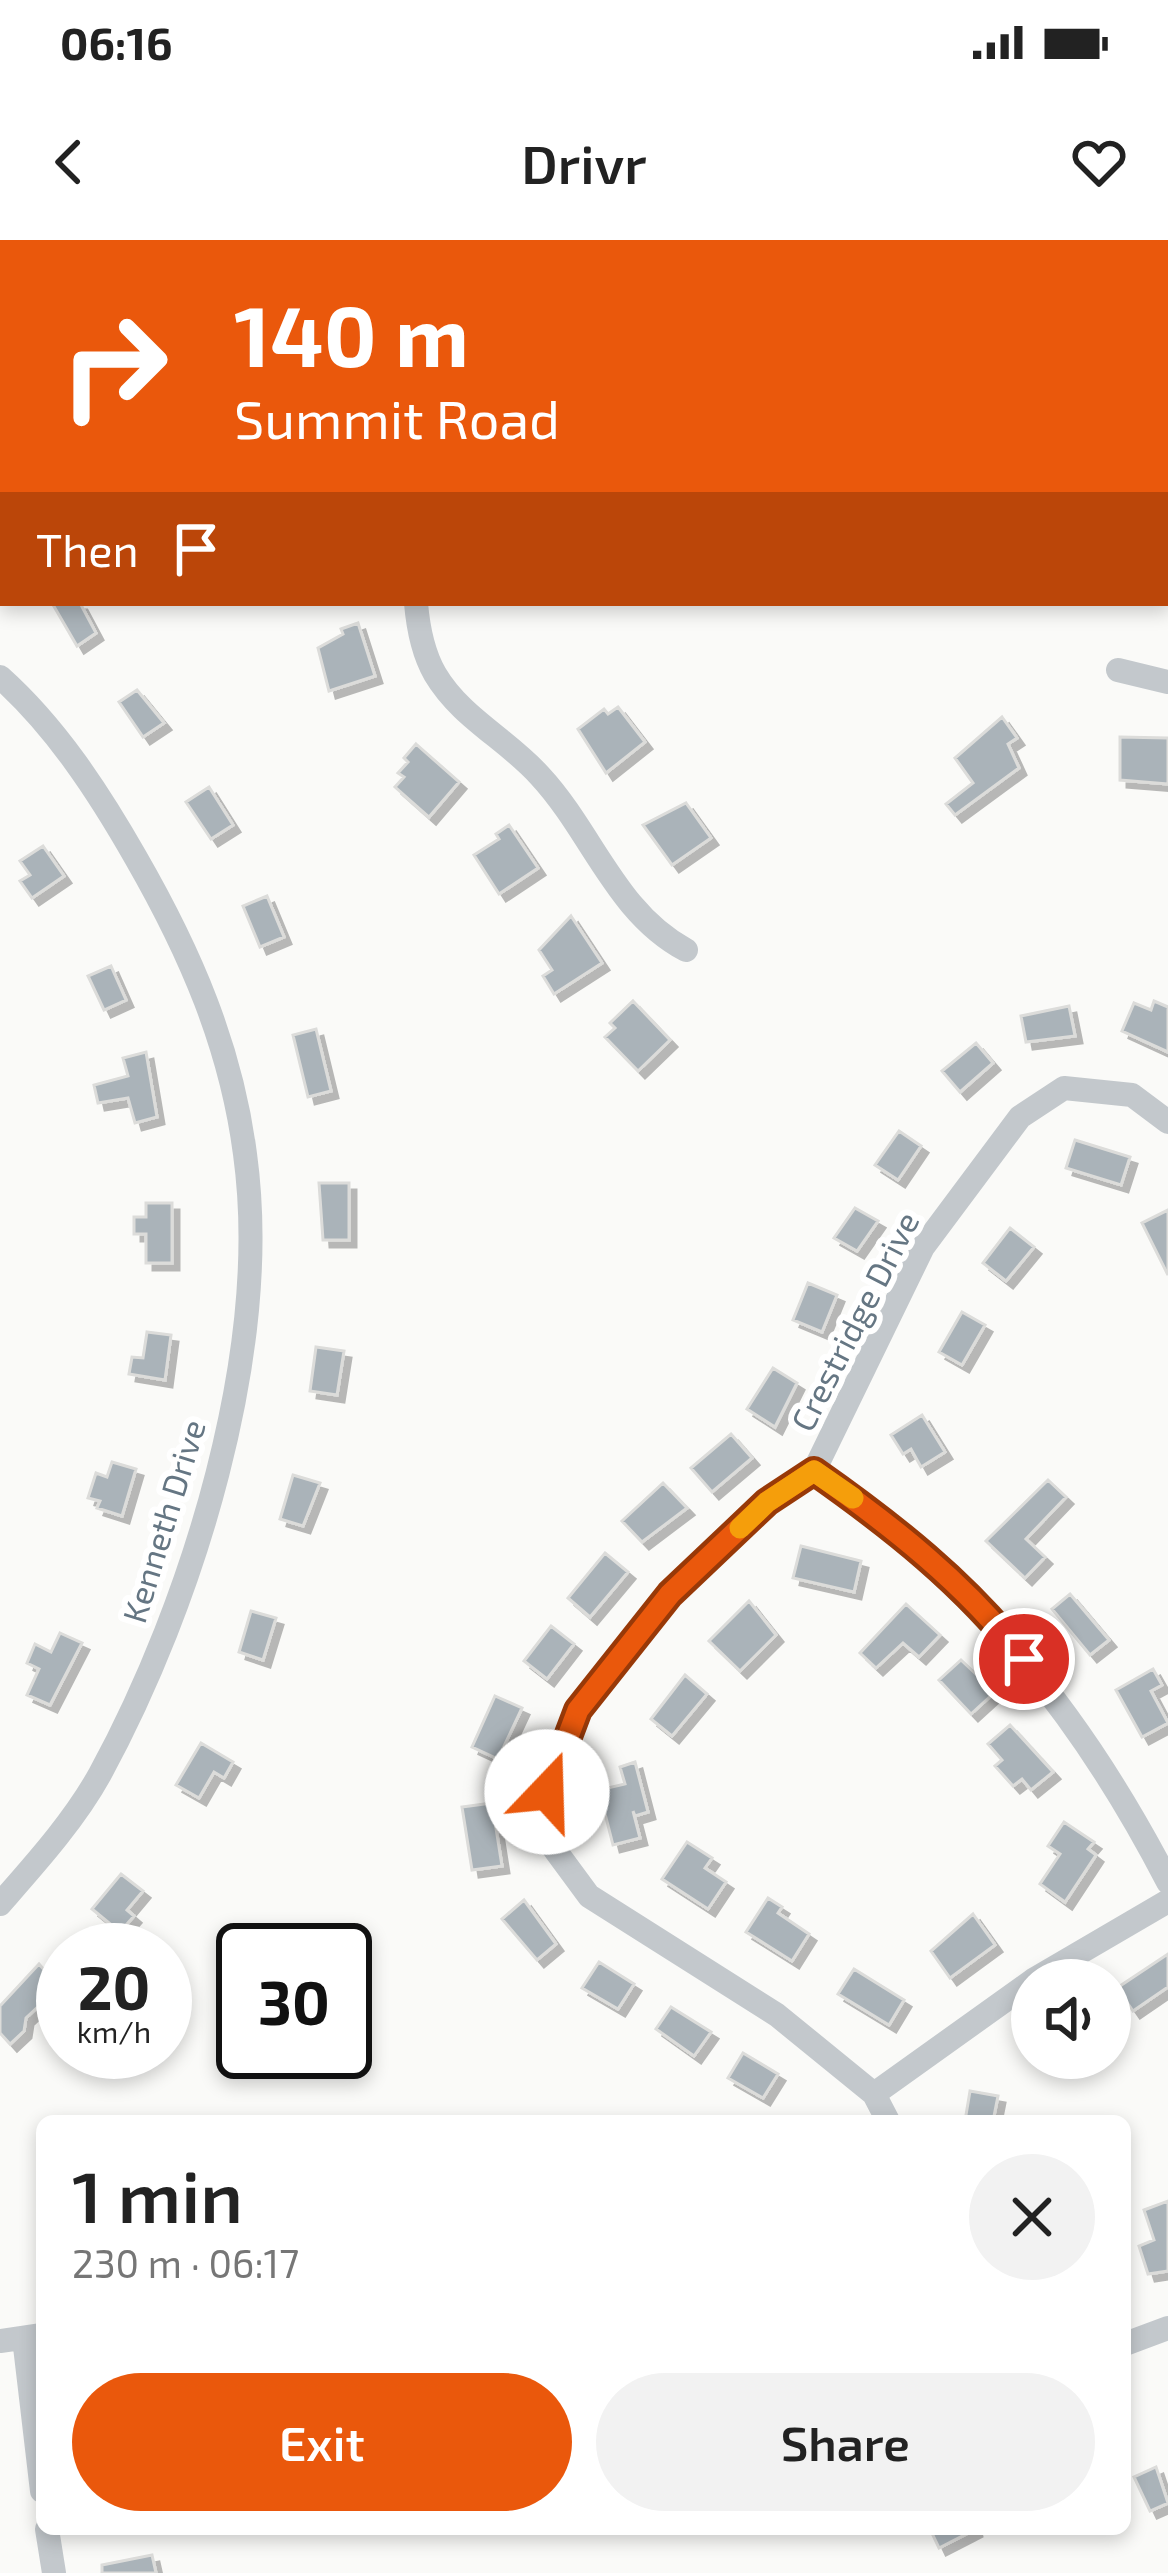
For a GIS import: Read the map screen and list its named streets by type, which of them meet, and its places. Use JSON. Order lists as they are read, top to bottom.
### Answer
{
  "streets": {
    "street": ["Crestridge Drive", "Kenneth Drive"]
  },
  "page": {
    "status": "06:16",
    "header": "Drivr",
    "turn": ["140 m", "Summit Road"],
    "then": "Then",
    "speed": "20 km/h",
    "limit": "30",
    "heading": ["1 min", "230 m · 06:17"],
    "buttons": ["Exit", "Share"]
  }
}
